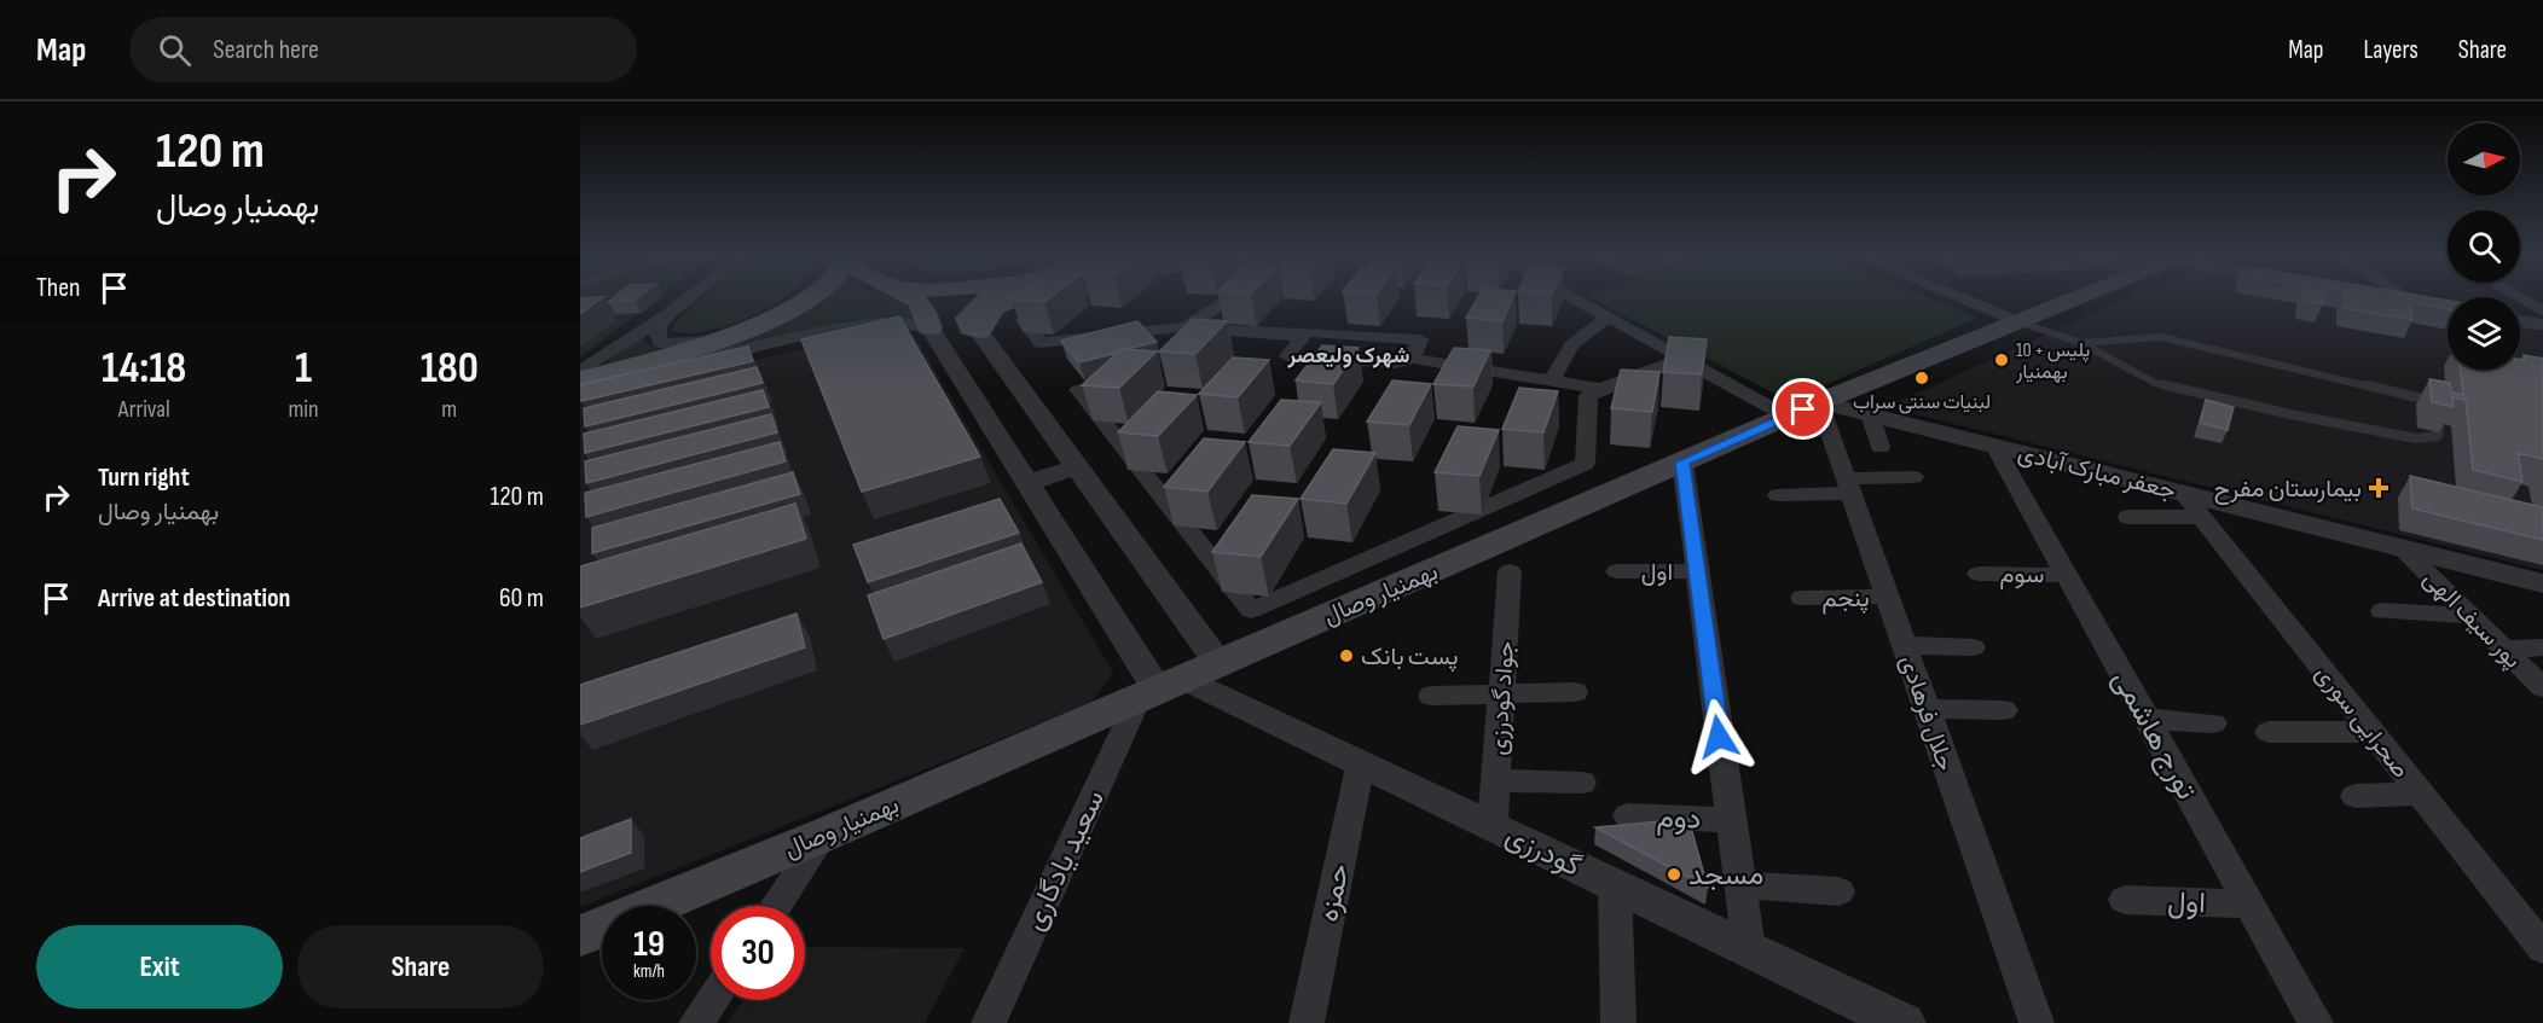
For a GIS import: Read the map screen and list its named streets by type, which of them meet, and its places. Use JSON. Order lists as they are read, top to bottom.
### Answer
{
  "streets": {
    "main road": ["بهمنیار وصال"],
    "street": [
      "جعفر مبارک آبادی",
      "اول",
      "سوم",
      "پنجم",
      "پور سیف الهی",
      "جواد گودرزی",
      "جلال فرهادی",
      "صحرایی سوری",
      "تورج هاشمی",
      "دوم",
      "گودرزی",
      "سعید یادگاری",
      "حمزه"
    ]
  },
  "crossings": [
    ["جعفر مبارک آبادی", "بهمنیار وصال"],
    ["جعفر مبارک آبادی", "پور سیف الهی"],
    ["جعفر مبارک آبادی", "جلال فرهادی"],
    ["جعفر مبارک آبادی", "صحرایی سوری"],
    ["جعفر مبارک آبادی", "تورج هاشمی"],
    ["اول", "تورج هاشمی"],
    ["سوم", "تورج هاشمی"],
    ["بهمنیار وصال", "جلال فرهادی"],
    ["بهمنیار وصال", "گودرزی"],
    ["بهمنیار وصال", "سعید یادگاری"],
    ["پنجم", "جلال فرهادی"],
    ["جواد گودرزی", "گودرزی"],
    ["گودرزی", "سعید یادگاری"],
    ["گودرزی", "حمزه"]
  ],
  "districts": ["شهرک ولیعصر"],
  "places": {
    "other": [
      "پلیس + 10 بهمنیار",
      "لبنیات سنتی سراب",
      "پست بانک",
      "مسجد"
    ],
    "health": ["بیمارستان مفرح"]
  },
  "north": "right",
  "page": {
    "header": "Map",
    "search": "Search here",
    "nav": ["Map", "Layers", "Share"],
    "turn": ["120 m", "بهمنیار وصال"],
    "then": "Then",
    "eta": [
      "14:18",
      "Arrival",
      "1",
      "min",
      "180",
      "m"
    ],
    "list": [
      {
        "name": "Turn right",
        "note": "بهمنیار وصال",
        "value": "120 m"
      },
      {
        "name": "Arrive at destination",
        "value": "60 m"
      }
    ],
    "speed": "19 km/h",
    "limit": "30",
    "buttons": ["Exit", "Share"]
  }
}
